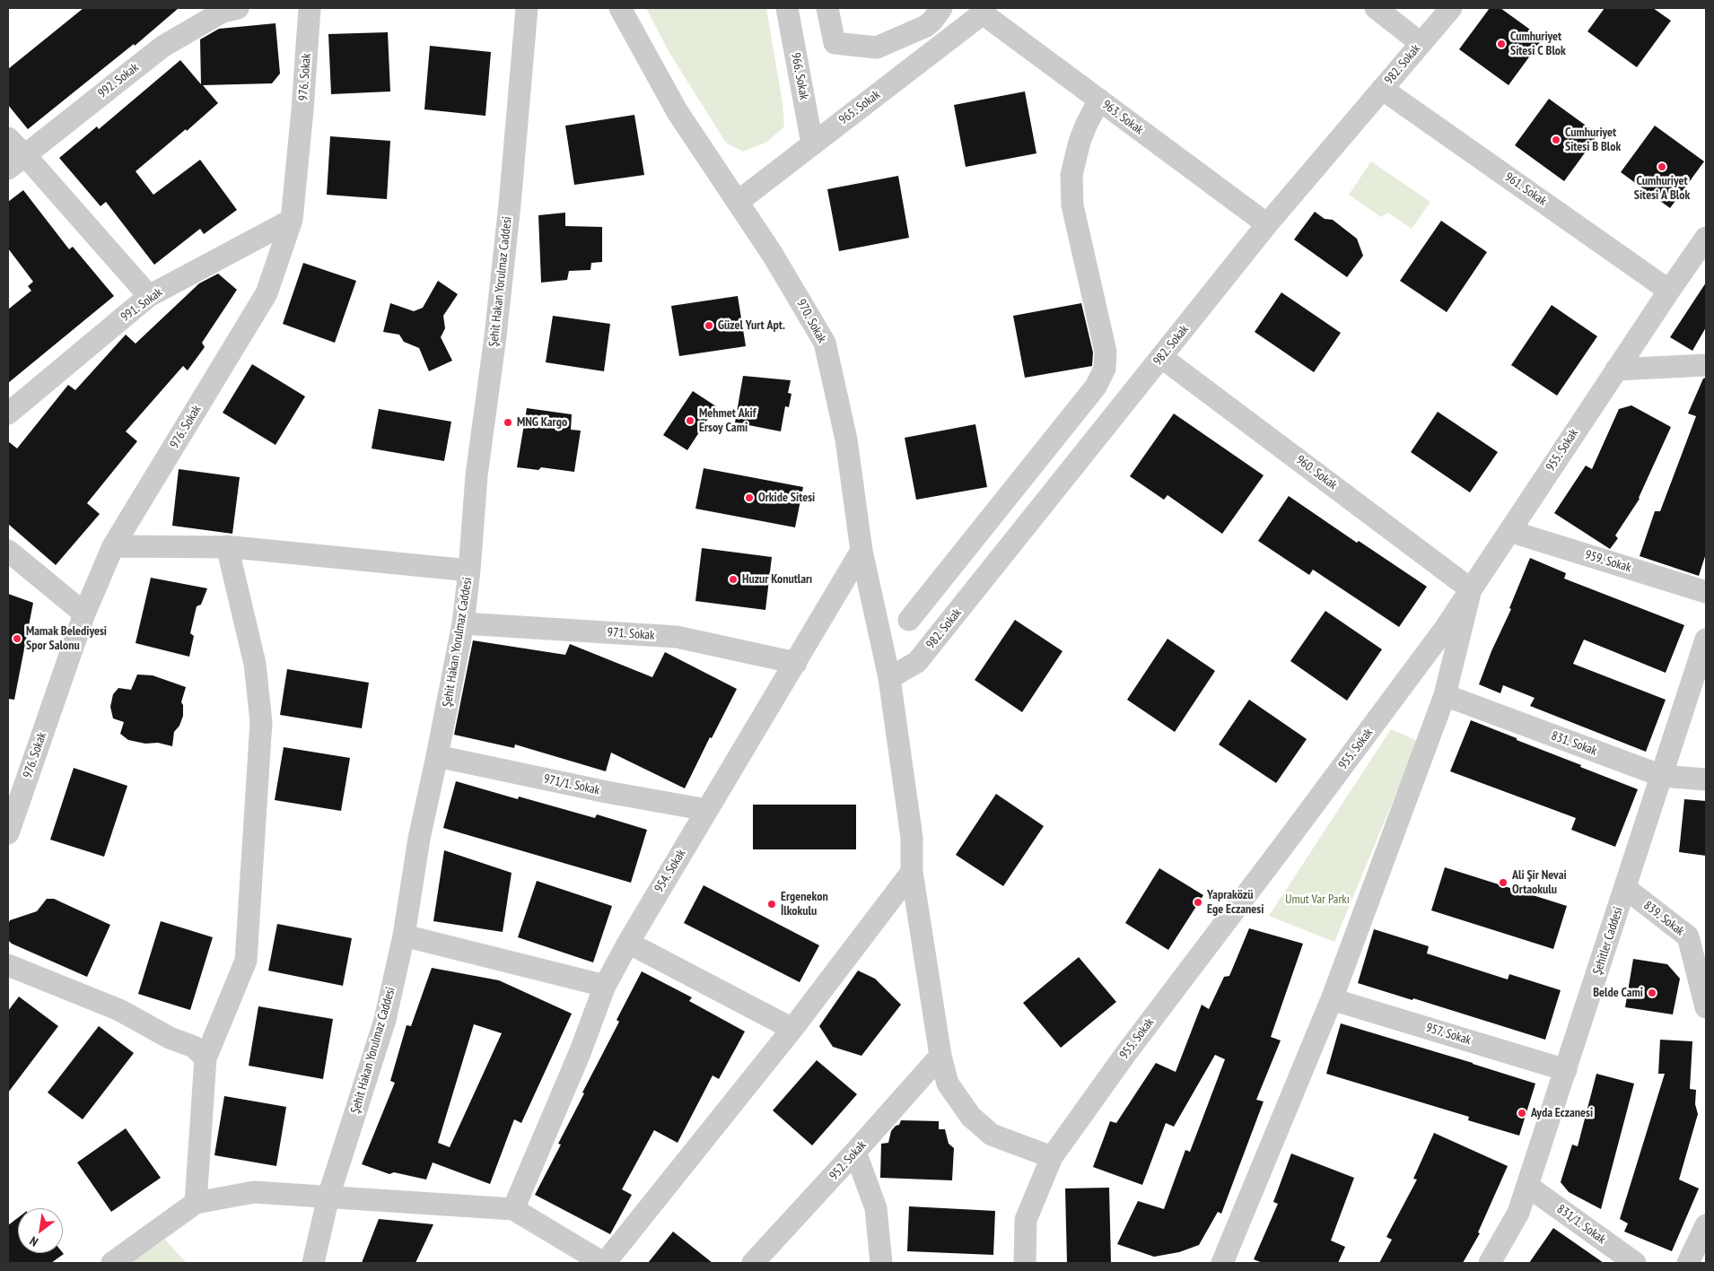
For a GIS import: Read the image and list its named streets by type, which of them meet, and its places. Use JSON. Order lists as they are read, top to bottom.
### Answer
{
  "streets": {
    "street": [
      "982. Sokak",
      "966. Sokak",
      "976. Sokak",
      "992. Sokak",
      "965. Sokak",
      "963. Sokak",
      "961. Sokak",
      "Şehit Hakan Yorulmaz Caddesi",
      "991. Sokak",
      "970. Sokak",
      "955. Sokak",
      "960. Sokak",
      "959. Sokak",
      "971. Sokak",
      "831. Sokak",
      "971/1. Sokak",
      "954. Sokak",
      "839. Sokak",
      "Şehitler Caddesi",
      "957. Sokak",
      "952. Sokak",
      "831/1. Sokak"
    ]
  },
  "crossings": [
    ["982. Sokak", "963. Sokak"],
    ["982. Sokak", "961. Sokak"],
    ["982. Sokak", "970. Sokak"],
    ["982. Sokak", "960. Sokak"],
    ["966. Sokak", "965. Sokak"],
    ["976. Sokak", "991. Sokak"],
    ["965. Sokak", "963. Sokak"],
    ["965. Sokak", "970. Sokak"],
    ["961. Sokak", "955. Sokak"],
    ["Şehit Hakan Yorulmaz Caddesi", "971. Sokak"],
    ["Şehit Hakan Yorulmaz Caddesi", "971/1. Sokak"],
    ["970. Sokak", "955. Sokak"],
    ["970. Sokak", "954. Sokak"],
    ["970. Sokak", "952. Sokak"],
    ["955. Sokak", "960. Sokak"],
    ["955. Sokak", "959. Sokak"],
    ["971. Sokak", "954. Sokak"],
    ["831. Sokak", "Şehitler Caddesi"],
    ["971/1. Sokak", "954. Sokak"],
    ["839. Sokak", "Şehitler Caddesi"],
    ["Şehitler Caddesi", "957. Sokak"],
    ["Şehitler Caddesi", "831/1. Sokak"]
  ],
  "parks": ["Umut Var Parkı"],
  "places": [
    "Cumhuriyet Sitesi C Blok",
    "Cumhuriyet Sitesi B Blok",
    "Cumhuriyet Sitesi A Blok",
    "Güzel Yurt Apt.",
    "Mehmet Akif Ersoy Cami",
    "MNG Kargo",
    "Orkide Sitesi",
    "Huzur Konutları",
    "Mamak Belediyesi Spor Salonu",
    "Ali Şir Nevai Ortaokulu",
    "Yapraközü Ege Eczanesi",
    "Ergenekon İlkokulu",
    "Belde Cami",
    "Ayda Eczanesi"
  ],
  "north": "bottom left"
}
